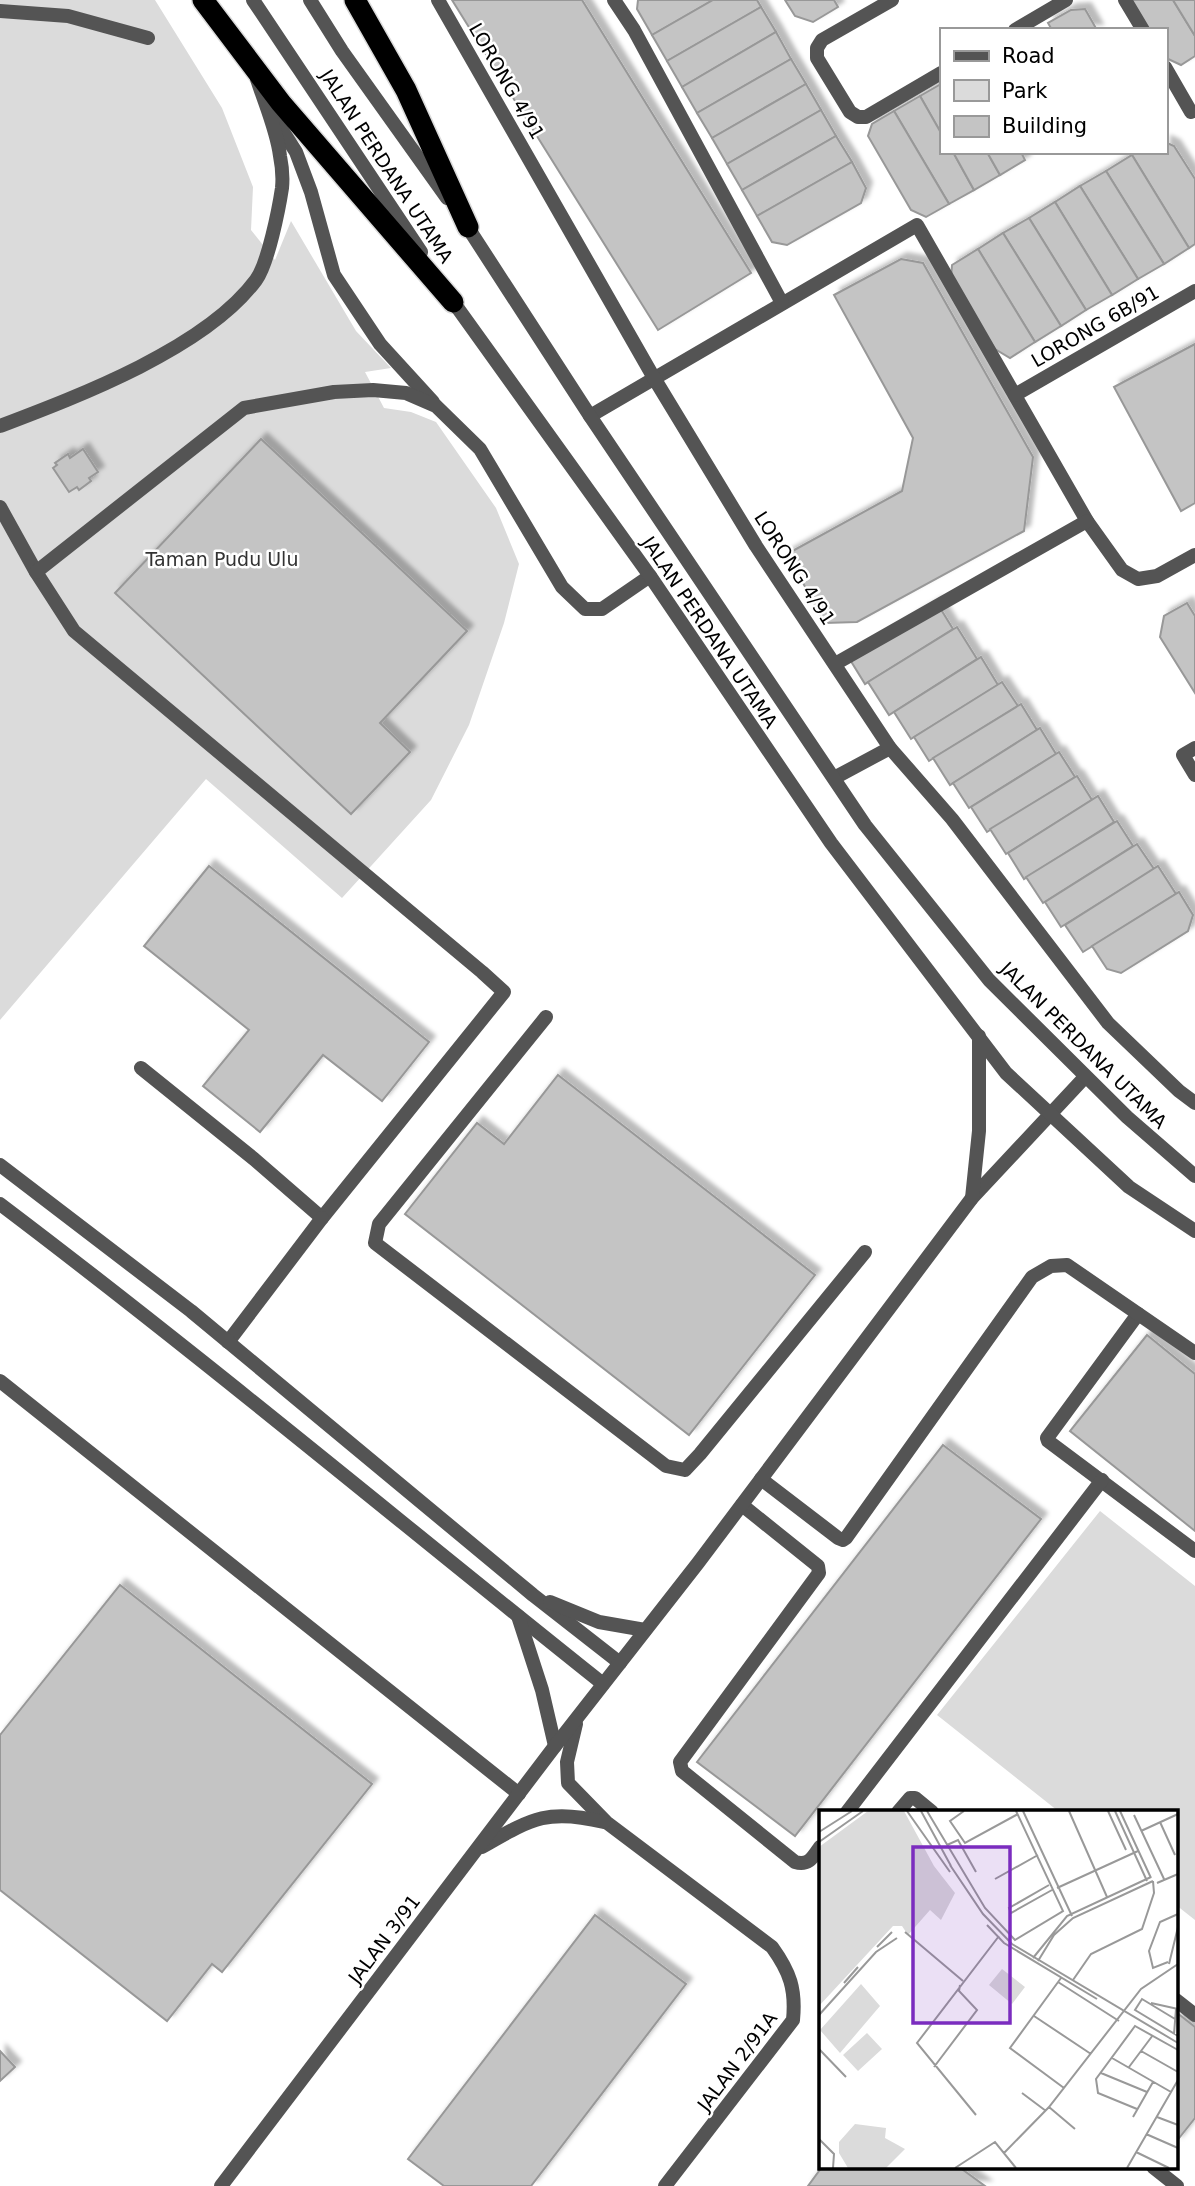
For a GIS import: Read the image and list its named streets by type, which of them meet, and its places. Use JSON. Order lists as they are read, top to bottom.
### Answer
{
  "streets": {
    "street": [
      "LORONG 4/91",
      "JALAN PERDANA UTAMA",
      "LORONG 6B/91",
      "JALAN 3/91",
      "JALAN 2/91A"
    ]
  },
  "crossings": [
    ["JALAN PERDANA UTAMA", "JALAN 3/91"],
    ["JALAN 3/91", "JALAN 2/91A"]
  ],
  "parks": ["Taman Pudu Ulu"],
  "legend": ["Road", "Park", "Building"]
}
